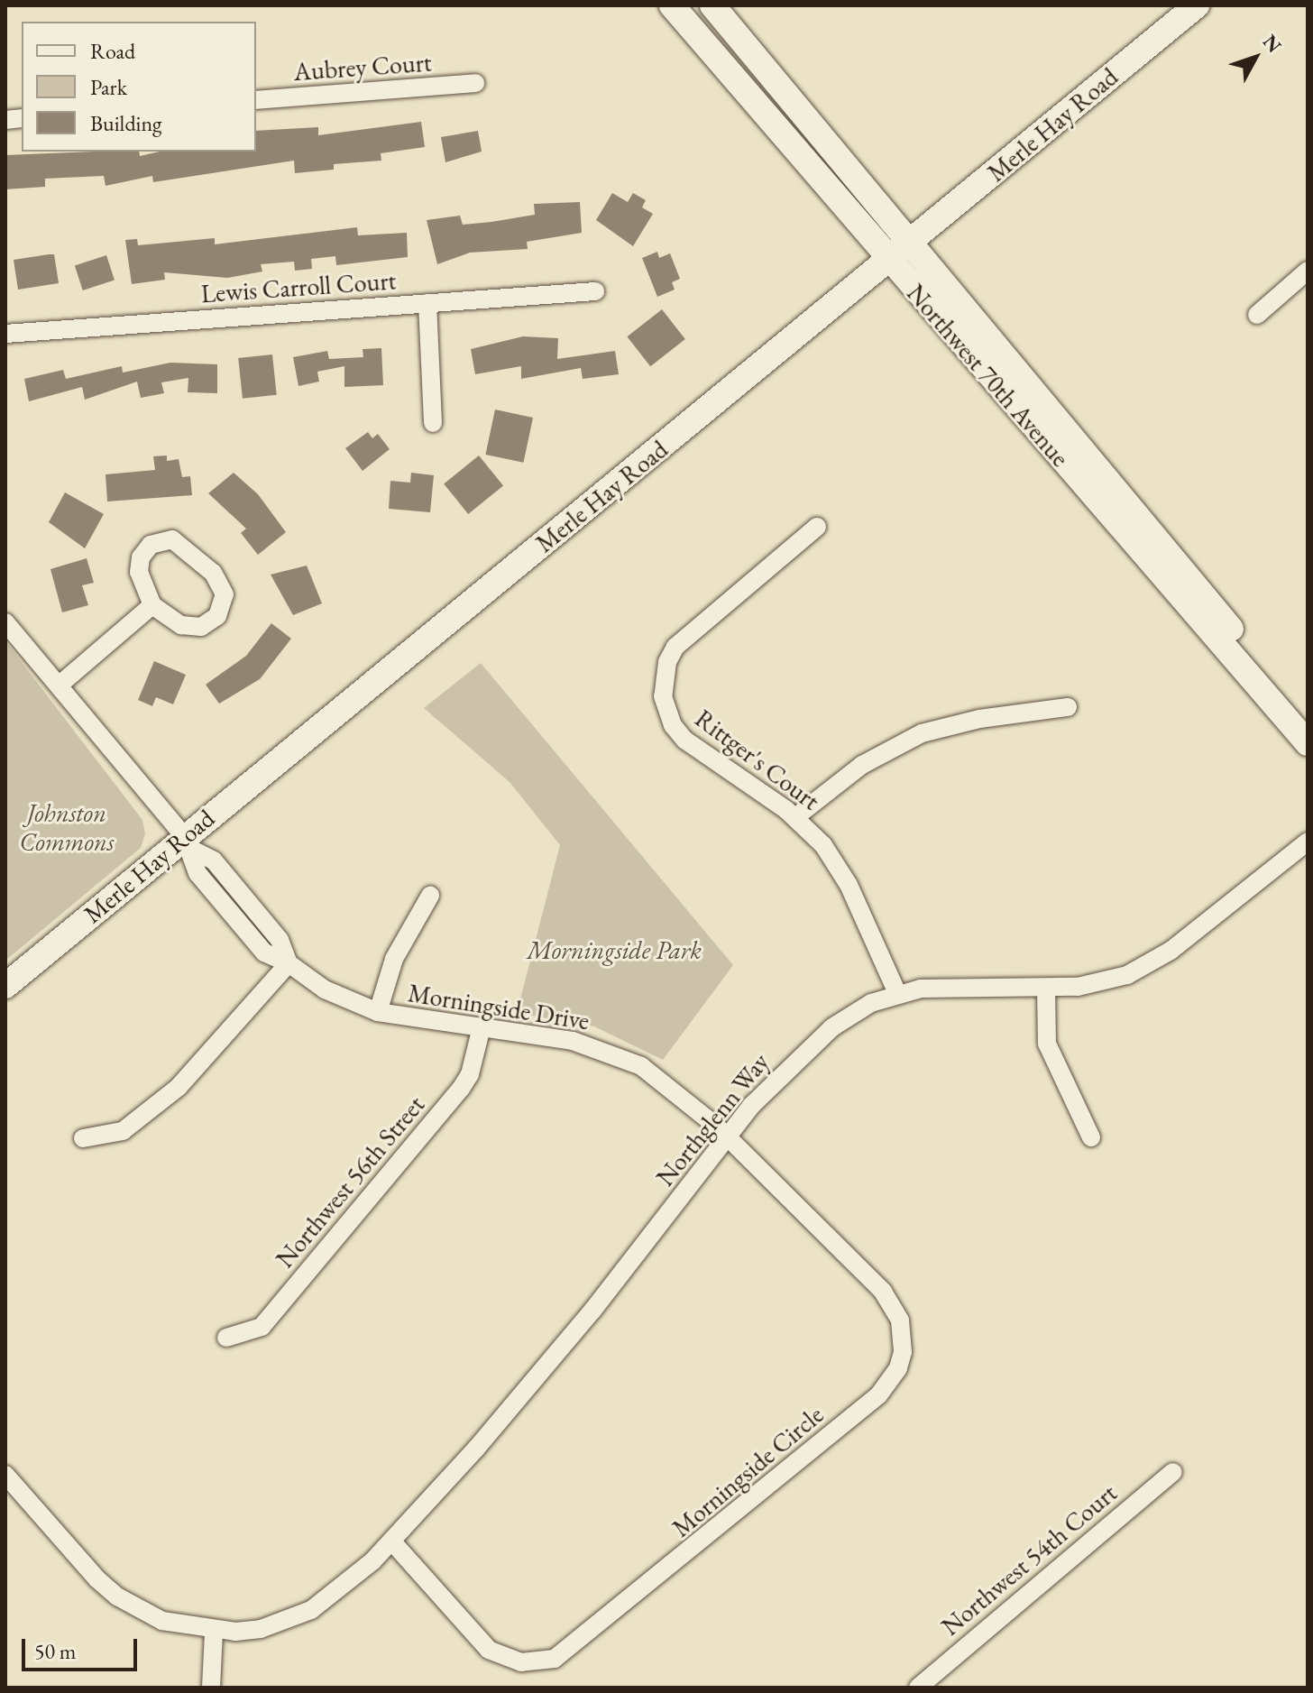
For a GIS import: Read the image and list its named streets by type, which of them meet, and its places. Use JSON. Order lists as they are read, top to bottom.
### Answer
{
  "streets": {
    "main road": ["Merle Hay Road", "Northwest 70th Avenue"],
    "street": [
      "Aubrey Court",
      "Lewis Carroll Court",
      "Rittger's Court",
      "Morningside Drive",
      "Northglenn Way",
      "Northwest 56th Street",
      "Morningside Circle",
      "Northwest 54th Court"
    ]
  },
  "crossings": [
    ["Merle Hay Road", "Northwest 70th Avenue"],
    ["Merle Hay Road", "Morningside Drive"],
    ["Rittger's Court", "Northglenn Way"],
    ["Morningside Drive", "Northglenn Way"],
    ["Morningside Drive", "Northwest 56th Street"],
    ["Morningside Drive", "Morningside Circle"],
    ["Northglenn Way", "Morningside Circle"]
  ],
  "parks": ["Johnston Commons", "Morningside Park"],
  "legend": ["Road", "Park", "Building"],
  "scale_bar": "50 m",
  "north": "top right"
}
